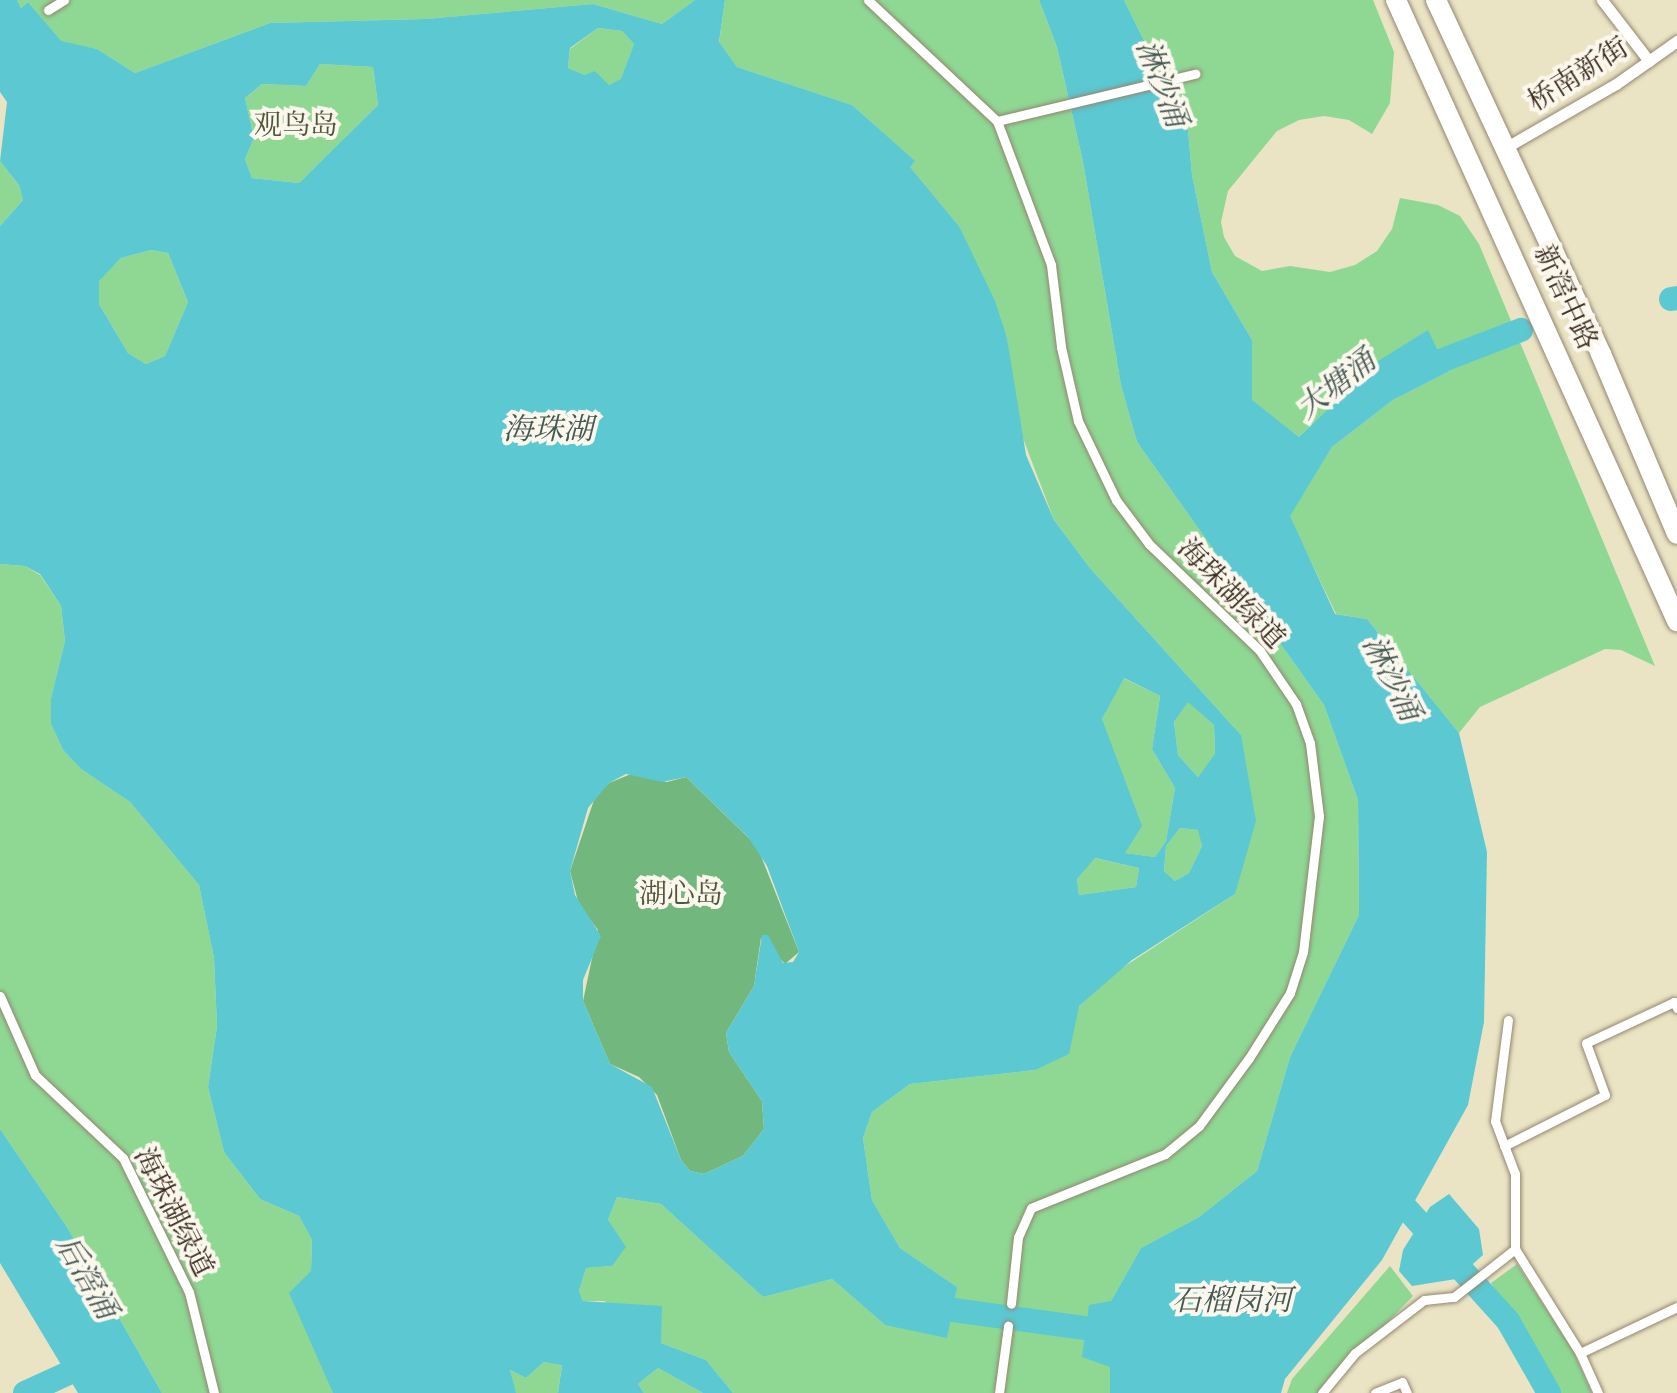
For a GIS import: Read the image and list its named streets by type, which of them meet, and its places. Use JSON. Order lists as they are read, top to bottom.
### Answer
{
  "streets": {
    "highway": ["新滘中路"],
    "street": ["桥南新街", "海珠湖绿道"]
  },
  "crossings": [
    ["桥南新街", "新滘中路"]
  ],
  "water": [
    "淋沙涌",
    "大塘涌",
    "海珠湖",
    "后滘涌",
    "石榴岗河"
  ],
  "parks": ["观鸟岛", "湖心岛"]
}
